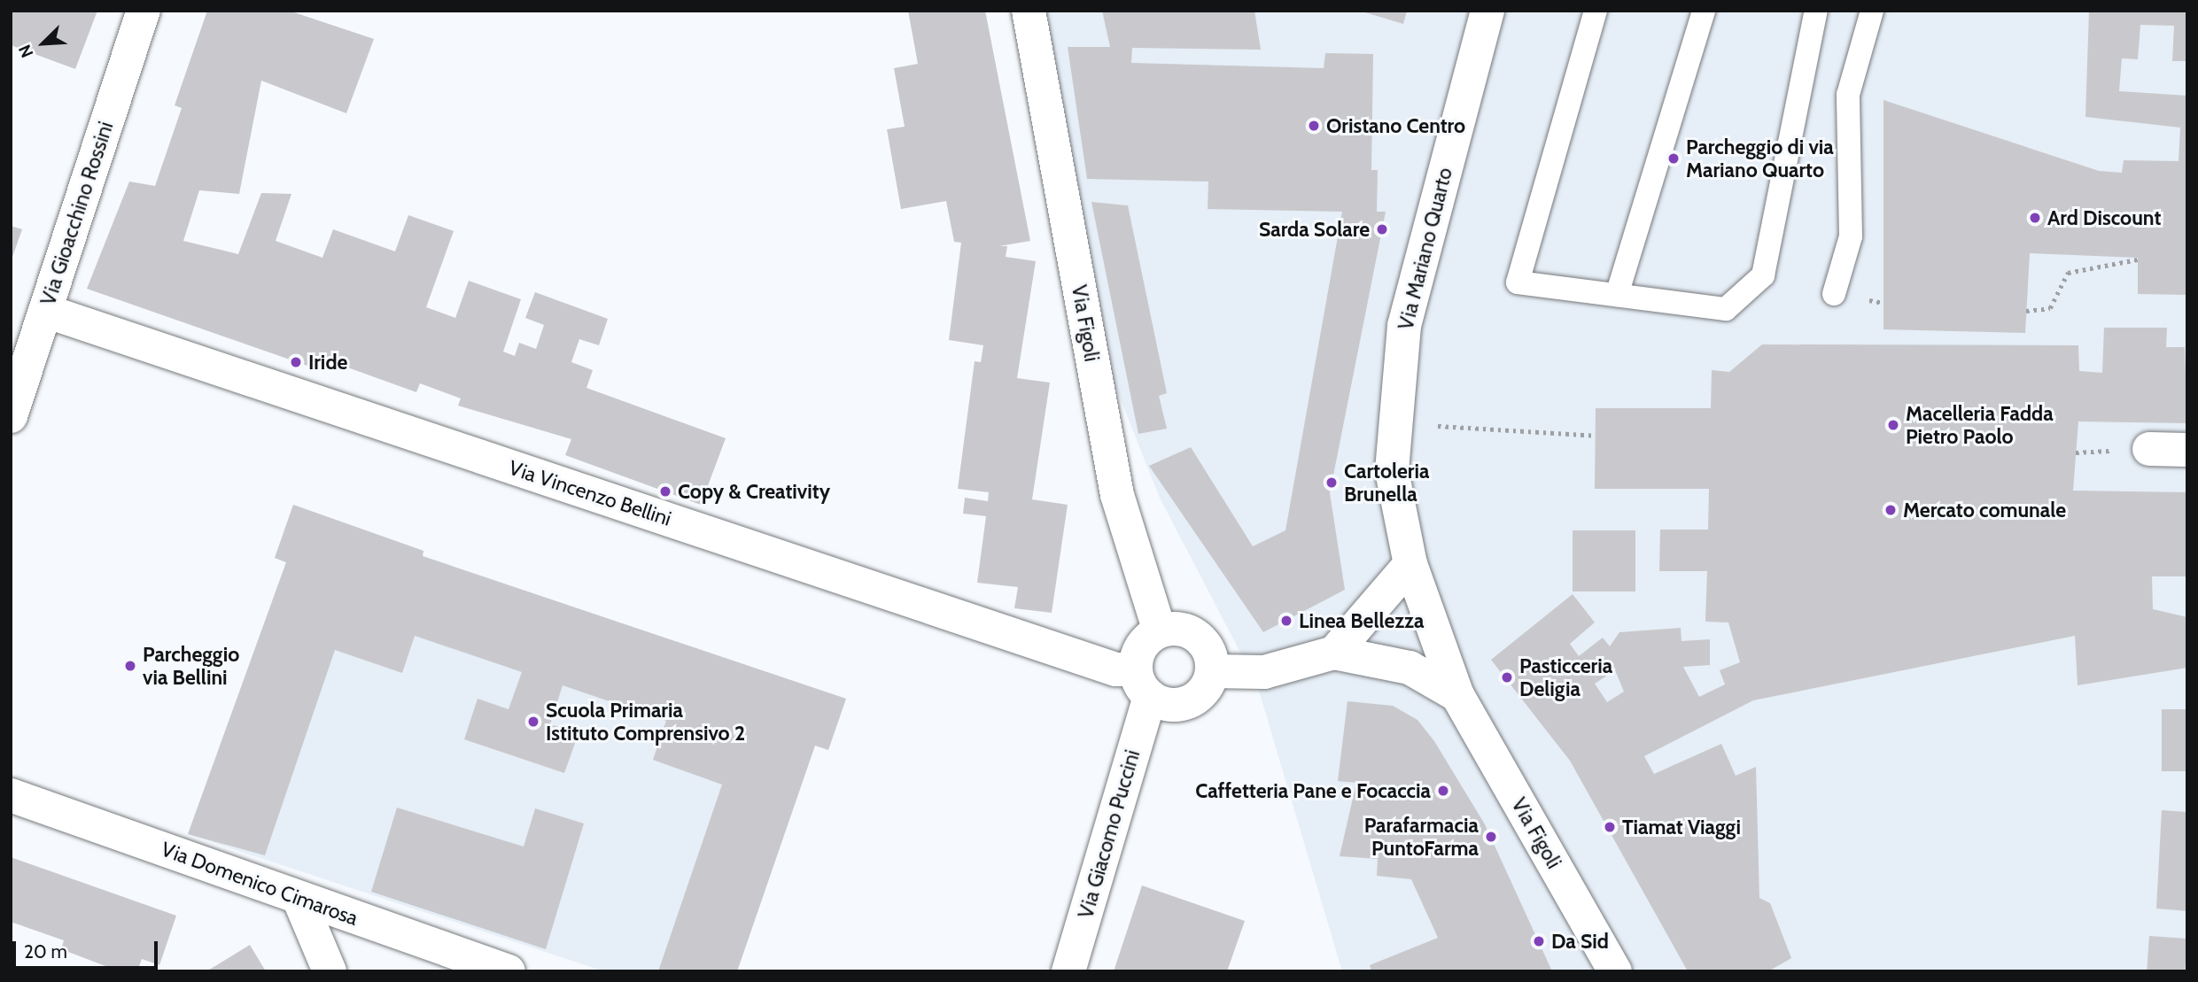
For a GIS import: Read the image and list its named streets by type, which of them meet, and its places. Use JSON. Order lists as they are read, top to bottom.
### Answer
{
  "streets": {
    "street": [
      "Via Gioacchino Rossini",
      "Via Mariano Quarto",
      "Via Figoli",
      "Via Vincenzo Bellini",
      "Via Giacomo Puccini",
      "Via Domenico Cimarosa"
    ]
  },
  "crossings": [
    ["Via Gioacchino Rossini", "Via Vincenzo Bellini"],
    ["Via Mariano Quarto", "Via Figoli"],
    ["Via Figoli", "Via Vincenzo Bellini"],
    ["Via Figoli", "Via Giacomo Puccini"],
    ["Via Vincenzo Bellini", "Via Giacomo Puccini"]
  ],
  "places": [
    "Oristano Centro",
    "Parcheggio di via Mariano Quarto",
    "Ard Discount",
    "Sarda Solare",
    "Iride",
    "Macelleria Fadda Pietro Paolo",
    "Cartoleria Brunella",
    "Copy & Creativity",
    "Mercato comunale",
    "Linea Bellezza",
    "Parcheggio via Bellini",
    "Pasticceria Deligia",
    "Scuola Primaria Istituto Comprensivo 2",
    "Caffetteria Pane e Focaccia",
    "Tiamat Viaggi",
    "Parafarmacia PuntoFarma",
    "Da Sid"
  ],
  "scale_bar": "20 m",
  "north": "bottom left"
}
